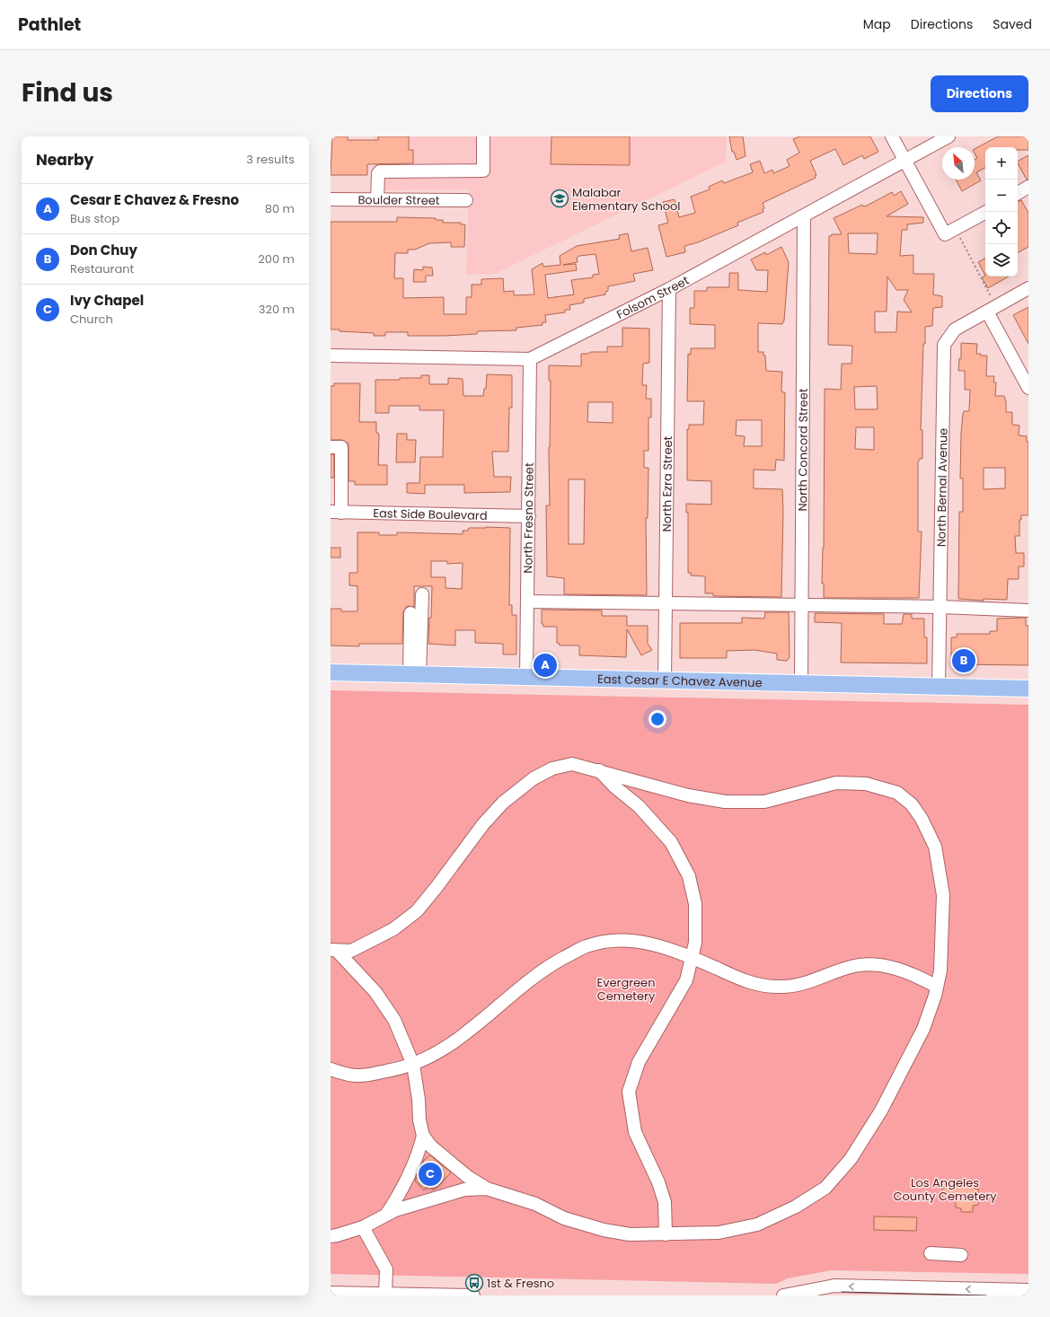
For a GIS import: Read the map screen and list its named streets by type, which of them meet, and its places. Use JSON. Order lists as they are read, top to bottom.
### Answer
{
  "streets": {
    "main road": ["East Cesar E Chavez Avenue"],
    "street": [
      "Boulder Street",
      "Folsom Street",
      "North Concord Street",
      "North Ezra Street",
      "North Bernal Avenue",
      "East Side Boulevard",
      "North Fresno Street"
    ]
  },
  "crossings": [
    ["Folsom Street", "North Concord Street"],
    ["Folsom Street", "North Ezra Street"],
    ["Folsom Street", "North Fresno Street"],
    ["North Concord Street", "East Cesar E Chavez Avenue"],
    ["North Ezra Street", "East Cesar E Chavez Avenue"],
    ["North Bernal Avenue", "East Cesar E Chavez Avenue"],
    ["East Side Boulevard", "North Fresno Street"],
    ["North Fresno Street", "East Cesar E Chavez Avenue"]
  ],
  "parks": ["Evergreen Cemetery", "Los Angeles County Cemetery"],
  "places": {
    "school or university": ["Malabar Elementary School"],
    "bus stop": ["1st & Fresno"]
  },
  "north": "top left",
  "page": {
    "header": "Pathlet",
    "nav": ["Map", "Directions", "Saved"],
    "title": "Find us",
    "buttons": "Directions",
    "heading": ["Nearby", "3 results"],
    "map_buttons": ["+", "−"],
    "list": [
      {
        "mark": "A",
        "name": "Cesar E Chavez & Fresno",
        "note": "Bus stop",
        "value": "80 m"
      },
      {
        "mark": "B",
        "name": "Don Chuy",
        "note": "Restaurant",
        "value": "200 m"
      },
      {
        "mark": "C",
        "name": "Ivy Chapel",
        "note": "Church",
        "value": "320 m"
      }
    ],
    "pins": ["B", "A", "C"]
  }
}
